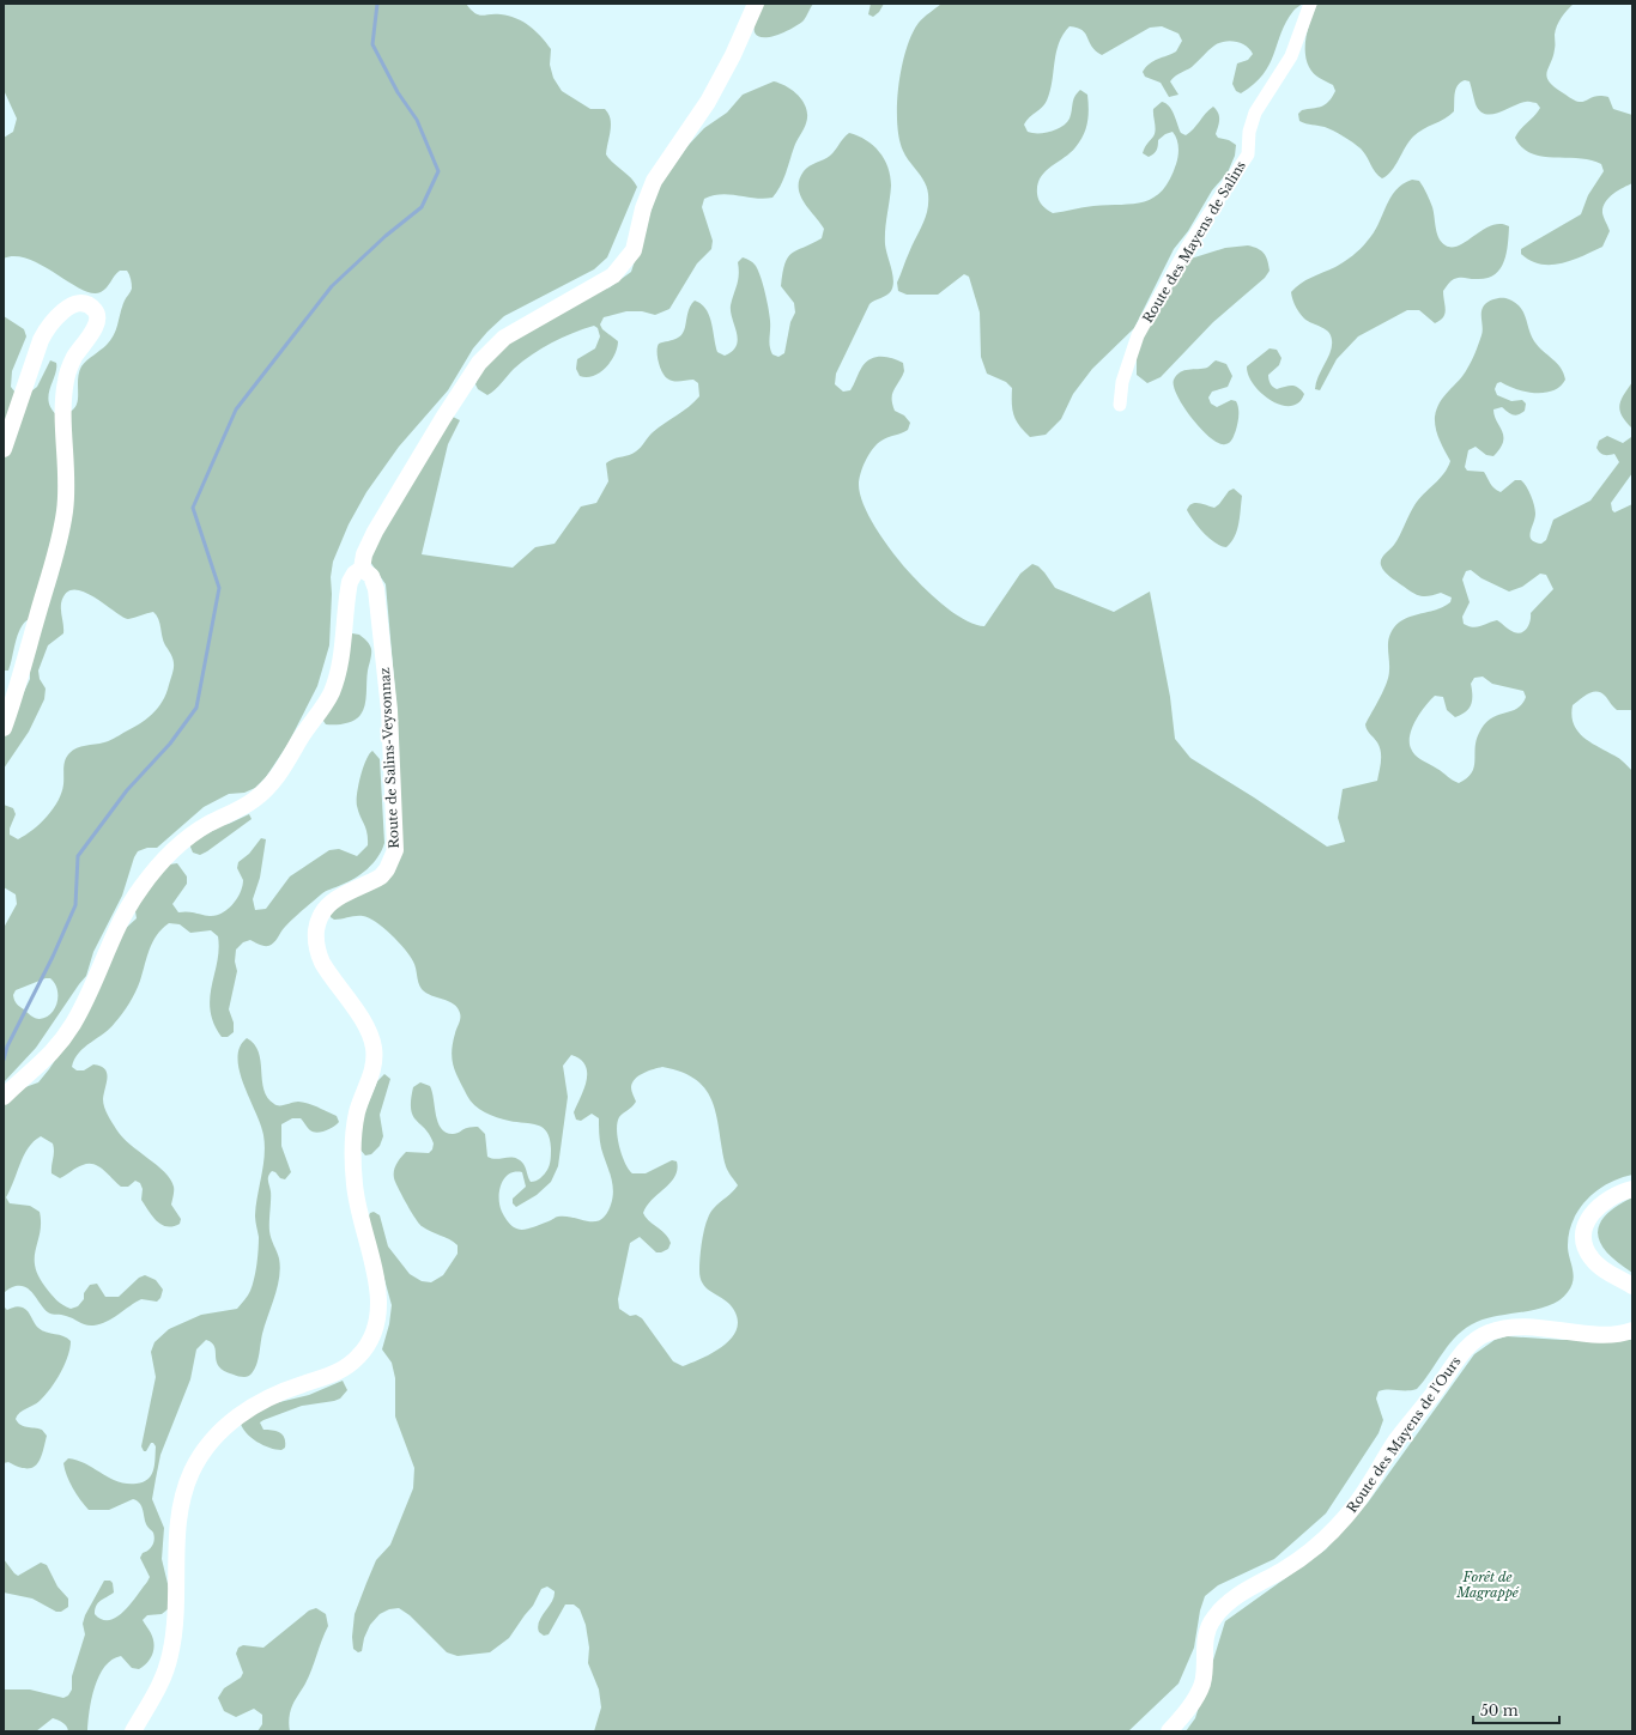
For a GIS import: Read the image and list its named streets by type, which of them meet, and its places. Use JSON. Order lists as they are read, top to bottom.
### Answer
{
  "streets": {
    "street": ["Route des Mayens de Salins", "Route de Salins-Veysonnaz", "Route des Mayens de l'Ours"]
  },
  "parks": ["Forêt de Magrappé"],
  "scale_bar": "50 m"
}
